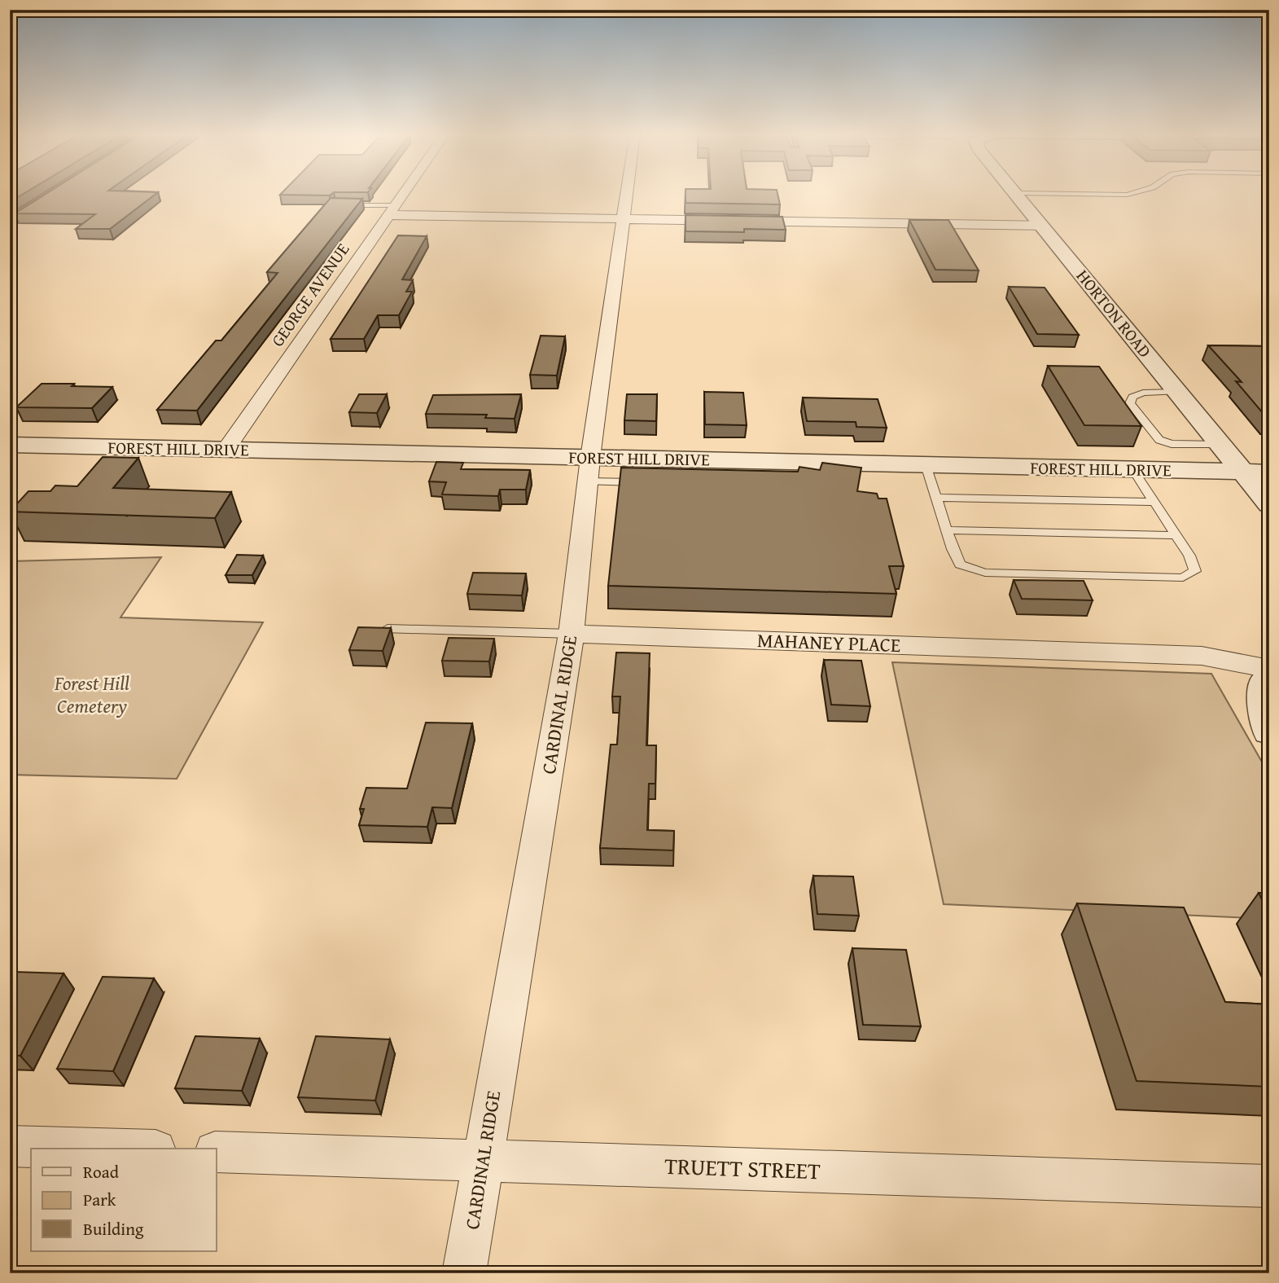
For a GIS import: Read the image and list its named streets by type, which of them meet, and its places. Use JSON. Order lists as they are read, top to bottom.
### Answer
{
  "streets": {
    "street": [
      "GEORGE AVENUE",
      "HORTON ROAD",
      "FOREST HILL DRIVE",
      "MAHANEY PLACE",
      "CARDINAL RIDGE",
      "TRUETT STREET"
    ]
  },
  "crossings": [
    ["GEORGE AVENUE", "FOREST HILL DRIVE"],
    ["HORTON ROAD", "FOREST HILL DRIVE"],
    ["FOREST HILL DRIVE", "CARDINAL RIDGE"],
    ["MAHANEY PLACE", "CARDINAL RIDGE"],
    ["CARDINAL RIDGE", "TRUETT STREET"]
  ],
  "parks": ["Forest Hill Cemetery"],
  "legend": ["Road", "Park", "Building"]
}
